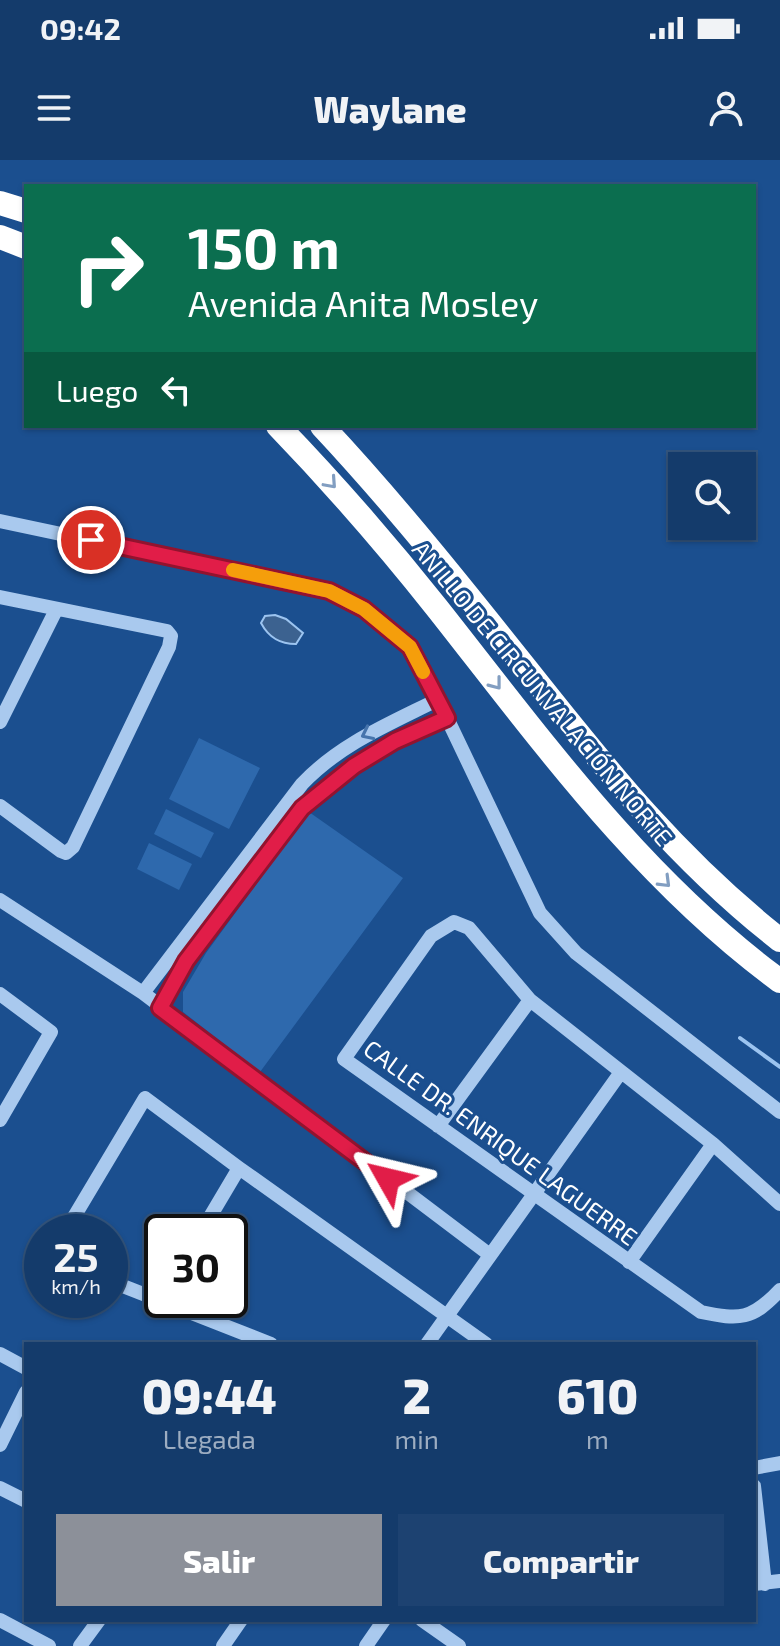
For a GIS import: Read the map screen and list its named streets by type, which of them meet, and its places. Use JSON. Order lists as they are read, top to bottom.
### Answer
{
  "streets": {
    "highway": ["ANILLO DE CIRCUNVALACIÓN NORTE"],
    "street": ["CALLE DR. ENRIQUE LAGUERRE"]
  },
  "page": {
    "status": "09:42",
    "header": "Waylane",
    "turn": ["150 m", "Avenida Anita Mosley"],
    "then": "Luego",
    "speed": "25 km/h",
    "limit": "30",
    "eta": [
      "09:44",
      "Llegada",
      "2",
      "min",
      "610",
      "m"
    ],
    "buttons": ["Salir", "Compartir"]
  }
}
